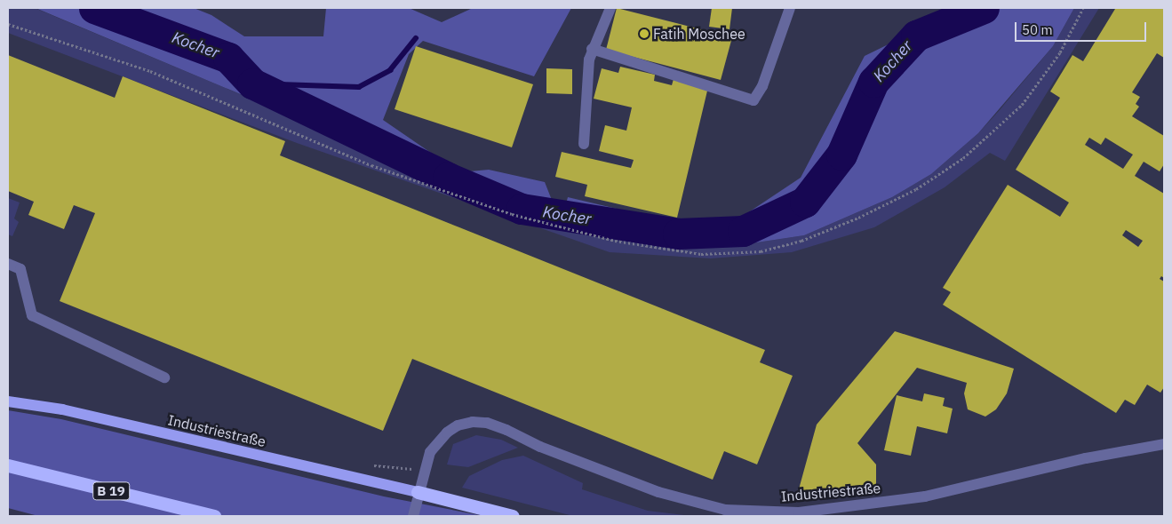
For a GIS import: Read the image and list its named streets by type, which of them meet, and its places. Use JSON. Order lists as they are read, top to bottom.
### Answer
{
  "streets": {
    "highway": ["B 19"],
    "main road": ["Industriestraße"]
  },
  "water": ["Kocher"],
  "places": ["Fatih Moschee"],
  "scale_bar": "50 m"
}
